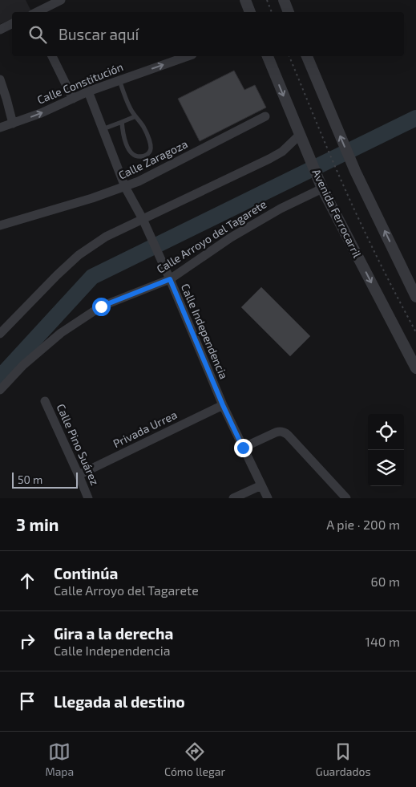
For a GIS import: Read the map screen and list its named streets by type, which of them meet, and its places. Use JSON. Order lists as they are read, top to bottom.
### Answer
{
  "streets": {
    "street": [
      "Calle Constitución",
      "Calle Zaragoza",
      "Avenida Ferrocarril",
      "Calle Arroyo del Tagarete",
      "Calle Independencia",
      "Privada Urrea",
      "Calle Pino Suárez"
    ]
  },
  "crossings": [
    ["Calle Constitución", "Calle Independencia"],
    ["Calle Zaragoza", "Calle Independencia"],
    ["Avenida Ferrocarril", "Calle Arroyo del Tagarete"],
    ["Calle Arroyo del Tagarete", "Calle Independencia"],
    ["Calle Independencia", "Privada Urrea"],
    ["Privada Urrea", "Calle Pino Suárez"]
  ],
  "one_way": ["Calle Constitución"],
  "scale_bar": "50 m",
  "page": {
    "search": "Buscar aquí",
    "scale": "50 m",
    "heading": ["3 min", "A pie · 200 m"],
    "list": [
      ["Continúa", "Calle Arroyo del Tagarete", "60 m"],
      ["Gira a la derecha", "Calle Independencia", "140 m"],
      "Llegada al destino"
    ],
    "nav": ["Mapa", "Cómo llegar", "Guardados"]
  }
}
